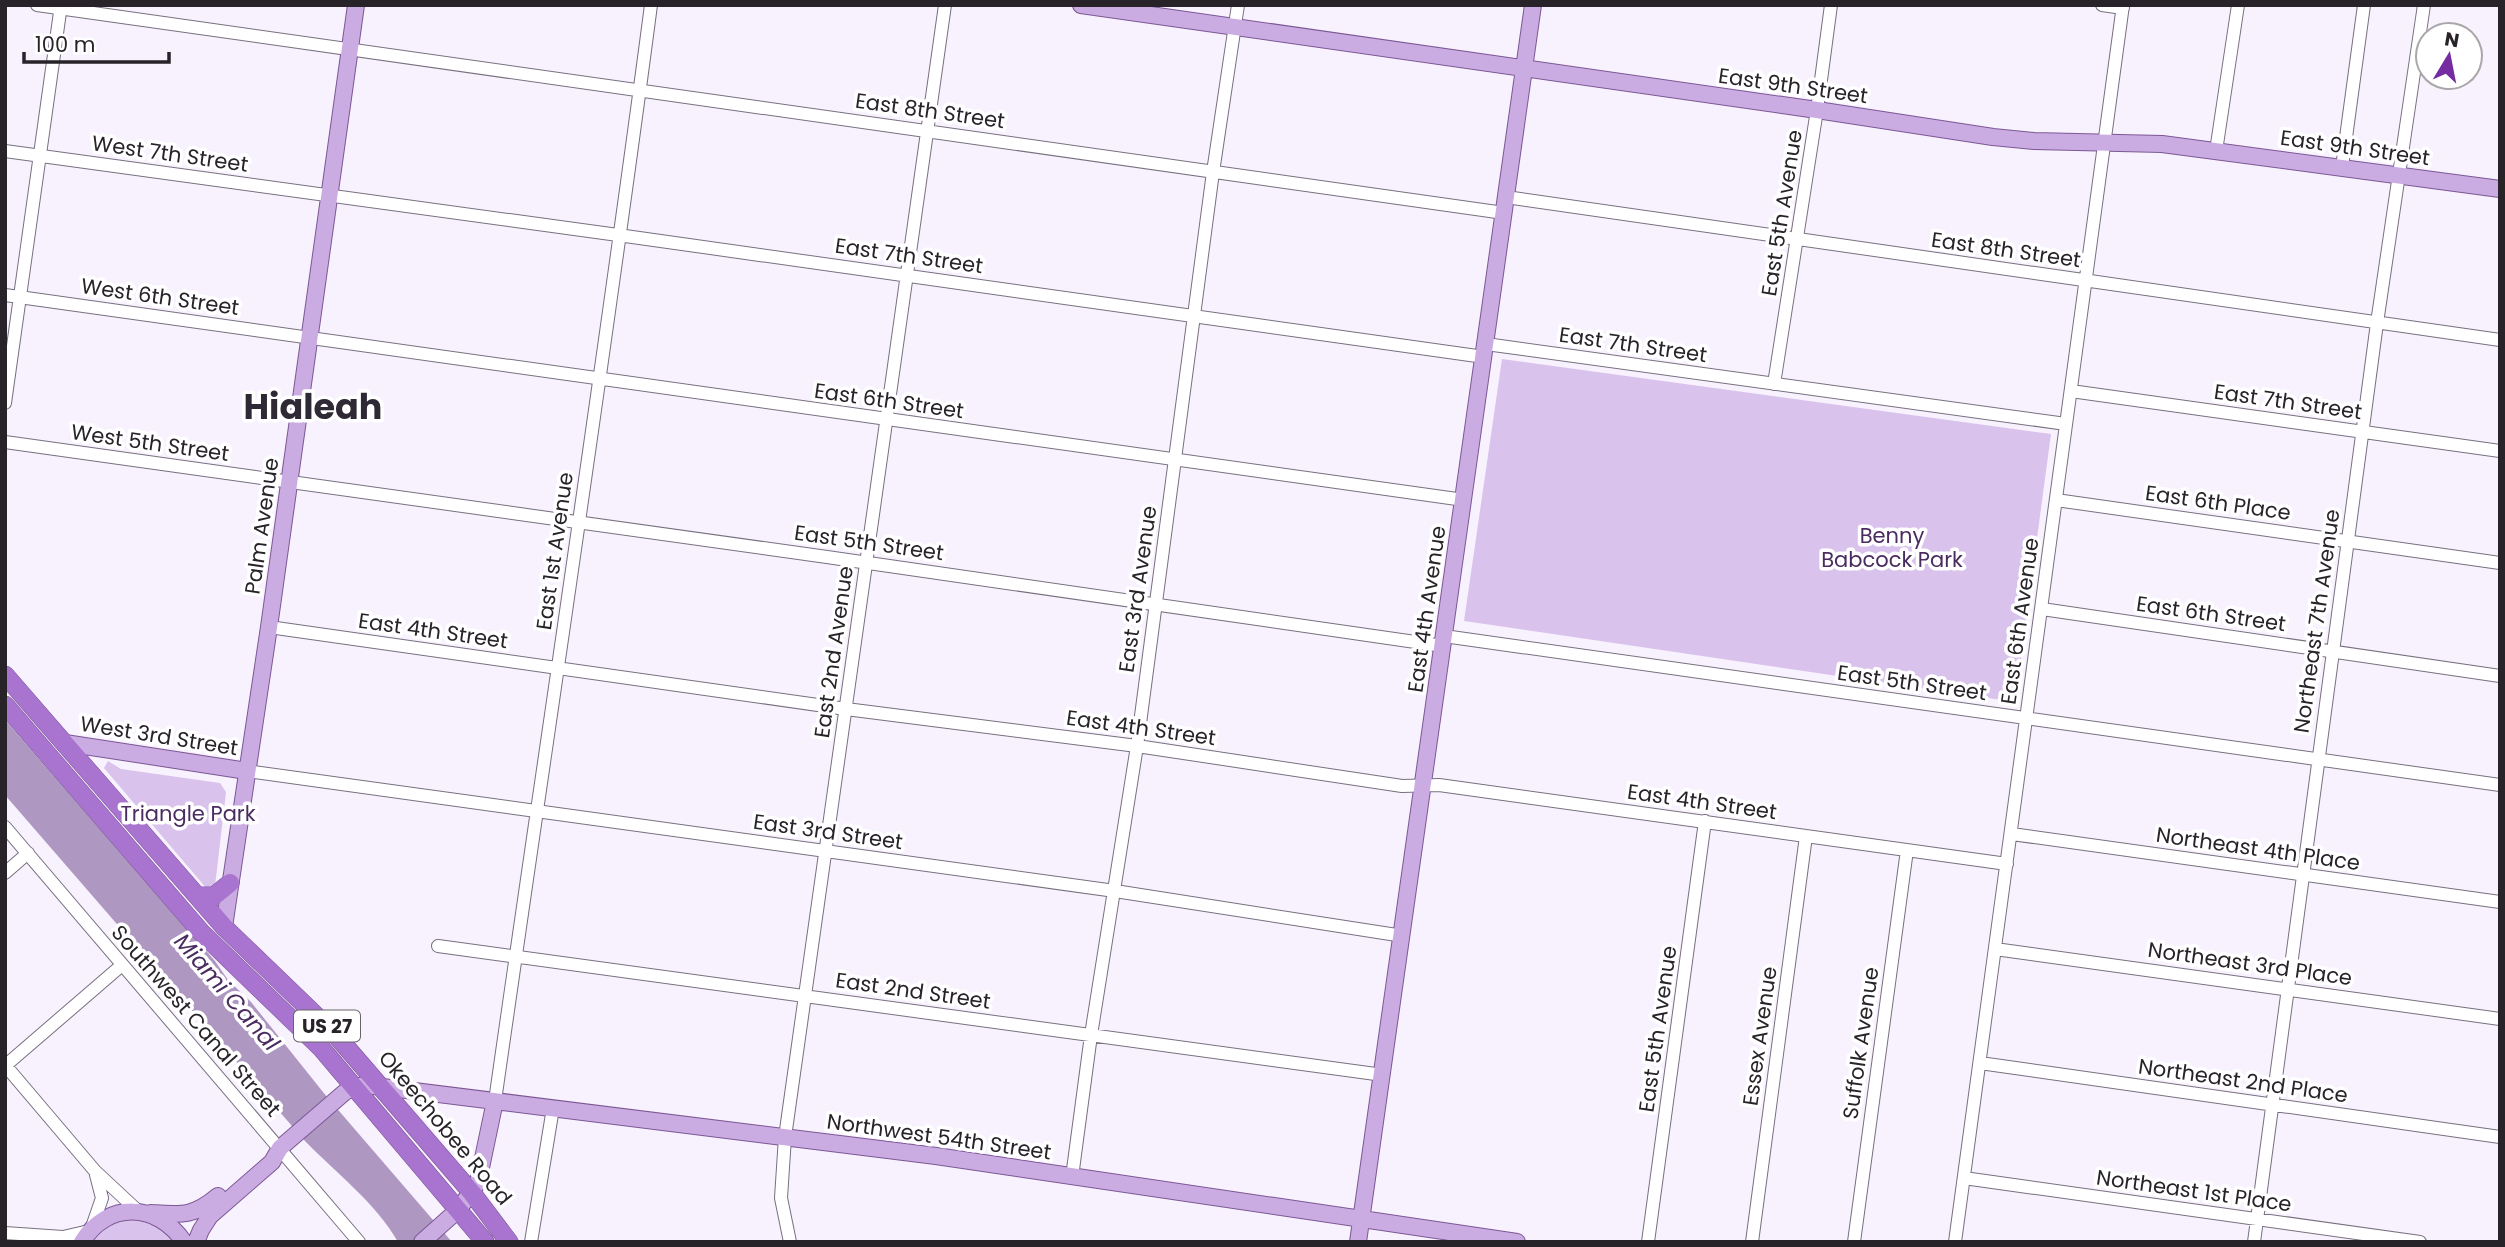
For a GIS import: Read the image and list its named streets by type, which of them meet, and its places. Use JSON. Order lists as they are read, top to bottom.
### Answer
{
  "streets": {
    "highway": ["US 27", "Okeechobee Road"],
    "main road": [
      "East 9th Street",
      "Palm Avenue",
      "East 4th Avenue",
      "West 3rd Street",
      "Northwest 54th Street"
    ],
    "street": [
      "East 8th Street",
      "West 7th Street",
      "East 5th Avenue",
      "East 7th Street",
      "West 6th Street",
      "East 6th Street",
      "West 5th Street",
      "East 6th Place",
      "East 5th Street",
      "East 1st Avenue",
      "East 3rd Avenue",
      "East 6th Avenue",
      "Northeast 7th Avenue",
      "East 4th Street",
      "East 2nd Avenue",
      "East 3rd Street",
      "Northeast 4th Place",
      "Northeast 3rd Place",
      "East 2nd Street",
      "Southwest Canal Street",
      "Essex Avenue",
      "Suffolk Avenue",
      "Northeast 2nd Place",
      "Northeast 1st Place"
    ]
  },
  "crossings": [
    ["East 9th Street", "East 5th Avenue"],
    ["East 9th Street", "East 3rd Avenue"],
    ["East 9th Street", "East 4th Avenue"],
    ["East 9th Street", "East 6th Avenue"],
    ["East 9th Street", "Northeast 7th Avenue"],
    ["East 8th Street", "East 5th Avenue"],
    ["East 8th Street", "Palm Avenue"],
    ["East 8th Street", "East 1st Avenue"],
    ["East 8th Street", "East 3rd Avenue"],
    ["East 8th Street", "East 4th Avenue"],
    ["East 8th Street", "East 6th Avenue"],
    ["East 8th Street", "Northeast 7th Avenue"],
    ["East 8th Street", "East 2nd Avenue"],
    ["West 7th Street", "East 7th Street"],
    ["West 7th Street", "Palm Avenue"],
    ["East 5th Avenue", "East 7th Street"],
    ["East 5th Avenue", "East 4th Street"],
    ["East 7th Street", "Palm Avenue"],
    ["East 7th Street", "East 1st Avenue"],
    ["East 7th Street", "East 3rd Avenue"],
    ["East 7th Street", "East 4th Avenue"],
    ["East 7th Street", "East 6th Avenue"],
    ["East 7th Street", "Northeast 7th Avenue"],
    ["East 7th Street", "East 2nd Avenue"],
    ["West 6th Street", "East 6th Street"],
    ["West 6th Street", "Palm Avenue"],
    ["East 6th Street", "Palm Avenue"],
    ["East 6th Street", "East 1st Avenue"],
    ["East 6th Street", "East 3rd Avenue"],
    ["East 6th Street", "East 4th Avenue"],
    ["East 6th Street", "East 6th Avenue"],
    ["East 6th Street", "Northeast 7th Avenue"],
    ["East 6th Street", "East 2nd Avenue"],
    ["West 5th Street", "Palm Avenue"],
    ["West 5th Street", "East 5th Street"],
    ["East 6th Place", "East 6th Avenue"],
    ["East 6th Place", "Northeast 7th Avenue"],
    ["Palm Avenue", "East 5th Street"],
    ["Palm Avenue", "East 4th Street"],
    ["Palm Avenue", "West 3rd Street"],
    ["Palm Avenue", "East 3rd Street"],
    ["Palm Avenue", "Okeechobee Road"],
    ["East 5th Street", "East 1st Avenue"],
    ["East 5th Street", "East 3rd Avenue"],
    ["East 5th Street", "East 4th Avenue"],
    ["East 5th Street", "East 6th Avenue"],
    ["East 5th Street", "Northeast 7th Avenue"],
    ["East 5th Street", "East 2nd Avenue"],
    ["East 1st Avenue", "East 4th Street"],
    ["East 1st Avenue", "East 3rd Street"],
    ["East 1st Avenue", "East 2nd Street"],
    ["East 1st Avenue", "Northwest 54th Street"],
    ["East 3rd Avenue", "East 4th Street"],
    ["East 3rd Avenue", "East 3rd Street"],
    ["East 3rd Avenue", "East 2nd Street"],
    ["East 3rd Avenue", "Northwest 54th Street"],
    ["East 4th Avenue", "East 4th Street"],
    ["East 4th Avenue", "East 3rd Street"],
    ["East 4th Avenue", "East 2nd Street"],
    ["East 4th Avenue", "Northwest 54th Street"],
    ["East 6th Avenue", "East 4th Street"],
    ["East 6th Avenue", "Northeast 4th Place"],
    ["East 6th Avenue", "Northeast 3rd Place"],
    ["East 6th Avenue", "Northeast 2nd Place"],
    ["East 6th Avenue", "Northeast 1st Place"],
    ["Northeast 7th Avenue", "Northeast 4th Place"],
    ["Northeast 7th Avenue", "Northeast 3rd Place"],
    ["Northeast 7th Avenue", "Northeast 2nd Place"],
    ["Northeast 7th Avenue", "Northeast 1st Place"],
    ["East 4th Street", "East 2nd Avenue"],
    ["East 4th Street", "Essex Avenue"],
    ["East 4th Street", "Suffolk Avenue"],
    ["East 2nd Avenue", "East 3rd Street"],
    ["East 2nd Avenue", "East 2nd Street"],
    ["East 2nd Avenue", "Northwest 54th Street"],
    ["West 3rd Street", "East 3rd Street"],
    ["West 3rd Street", "Okeechobee Road"],
    ["Okeechobee Road", "Northwest 54th Street"]
  ],
  "districts": ["Hialeah"],
  "water": ["Miami Canal"],
  "parks": ["Benny Babcock Park", "Triangle Park"],
  "scale_bar": "100 m",
  "north": "top"
}
